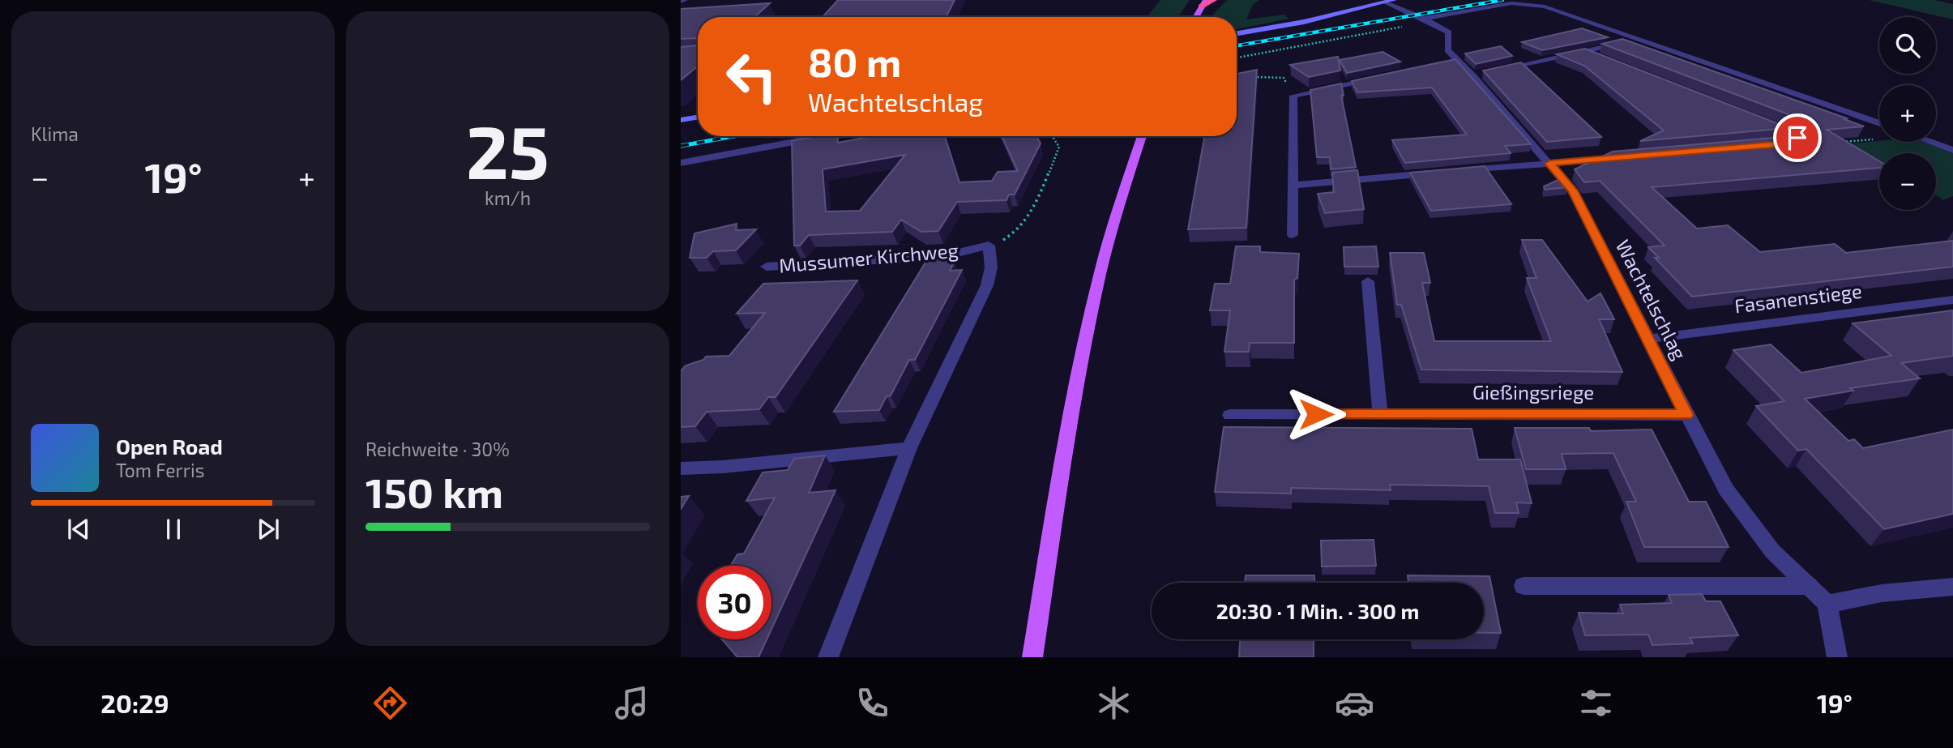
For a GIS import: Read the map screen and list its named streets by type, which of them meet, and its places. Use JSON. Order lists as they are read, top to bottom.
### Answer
{
  "streets": {
    "street": [
      "Mussumer Kirchweg",
      "Fasanenstiege",
      "Wachtelschlag",
      "Gießingsriege"
    ]
  },
  "crossings": [
    ["Fasanenstiege", "Wachtelschlag"],
    ["Wachtelschlag", "Gießingsriege"]
  ],
  "page": {
    "tile": [
      "Klima",
      ["25", "km/h"],
      ["Reichweite · 30%", "150 km"]
    ],
    "map_buttons": ["+", "−"],
    "turn": ["80 m", "Wachtelschlag"],
    "heat": ["−", "19°", "+"],
    "song": ["Open Road", "Tom Ferris"],
    "limit": "30",
    "trip": "20:30 · 1 Min. · 300 m",
    "tabs": ["20:29", "19°"]
  }
}
